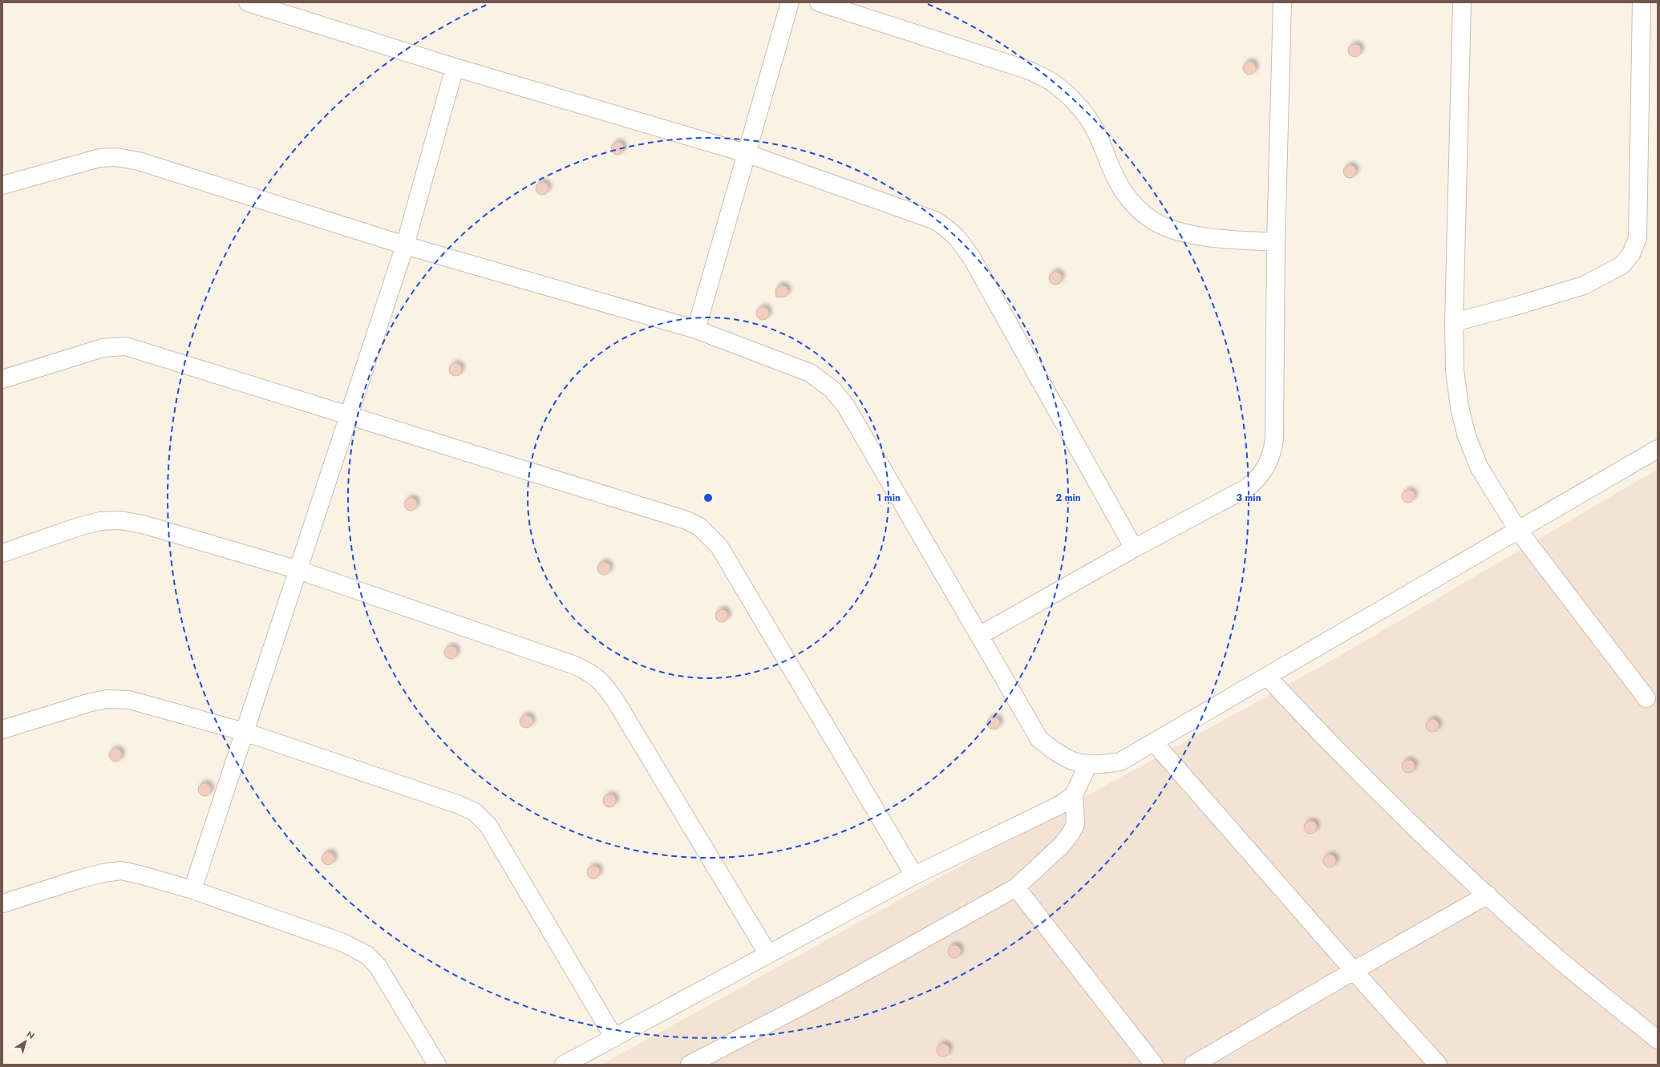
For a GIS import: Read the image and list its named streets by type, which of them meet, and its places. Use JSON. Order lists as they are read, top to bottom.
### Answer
{
  "north": "top right",
  "rings": ["1 min", "2 min", "3 min"]
}
